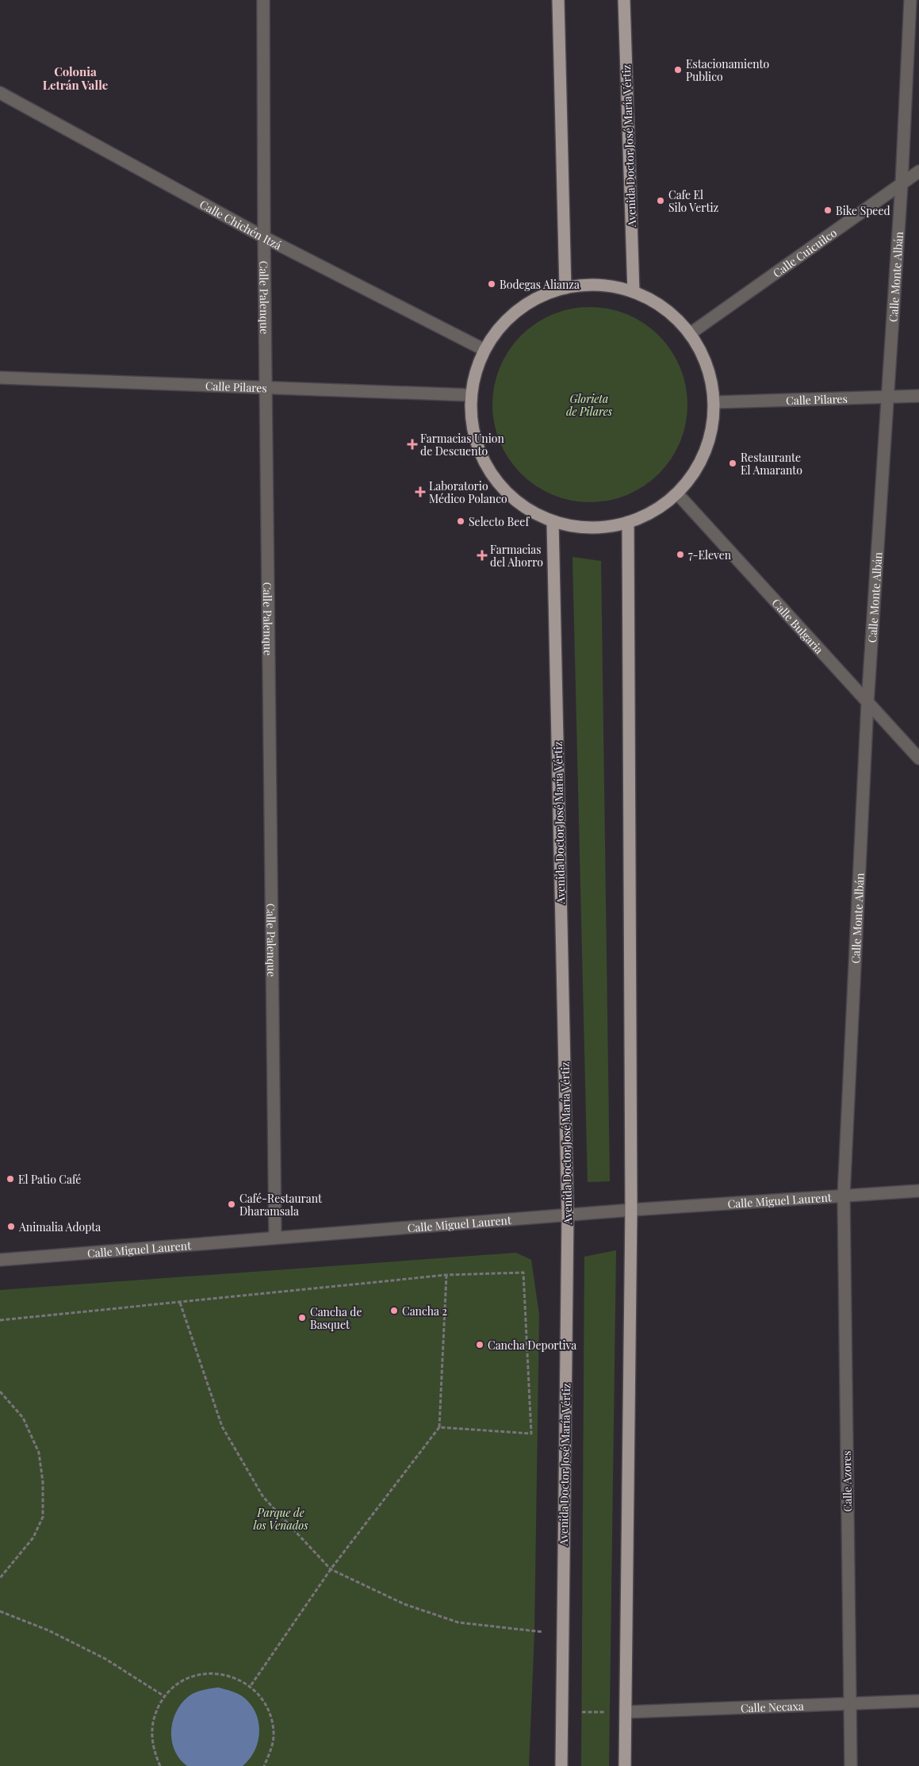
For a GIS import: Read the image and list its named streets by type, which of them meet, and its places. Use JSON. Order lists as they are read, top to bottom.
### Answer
{
  "streets": {
    "main road": ["Avenida Doctor José María Vértiz"],
    "street": [
      "Calle Chichén Itzá",
      "Calle Cuicuilco",
      "Calle Monte Albán",
      "Calle Palenque",
      "Calle Pilares",
      "Calle Bulgaria",
      "Calle Miguel Laurent",
      "Calle Azores",
      "Calle Necaxa"
    ]
  },
  "crossings": [
    ["Avenida Doctor José María Vértiz", "Calle Miguel Laurent"],
    ["Calle Chichén Itzá", "Calle Palenque"],
    ["Calle Cuicuilco", "Calle Monte Albán"],
    ["Calle Monte Albán", "Calle Pilares"],
    ["Calle Monte Albán", "Calle Bulgaria"],
    ["Calle Monte Albán", "Calle Miguel Laurent"],
    ["Calle Monte Albán", "Calle Azores"],
    ["Calle Palenque", "Calle Pilares"],
    ["Calle Palenque", "Calle Miguel Laurent"],
    ["Calle Miguel Laurent", "Calle Azores"],
    ["Calle Azores", "Calle Necaxa"]
  ],
  "districts": ["Colonia Letrán Valle"],
  "parks": ["Glorieta de Pilares", "Parque de los Venados"],
  "places": {
    "other": [
      "Estacionamiento Publico",
      "Cafe El Silo Vertiz",
      "Bike Speed",
      "Bodegas Alianza",
      "Restaurante El Amaranto",
      "Selecto Beef",
      "7-Eleven",
      "El Patio Café",
      "Café-Restaurant Dharamsala",
      "Animalia Adopta",
      "Cancha 2",
      "Cancha de Basquet",
      "Cancha Deportiva"
    ],
    "health": ["Farmacias Union de Descuento", "Laboratorio Médico Polanco", "Farmacias del Ahorro"]
  }
}
